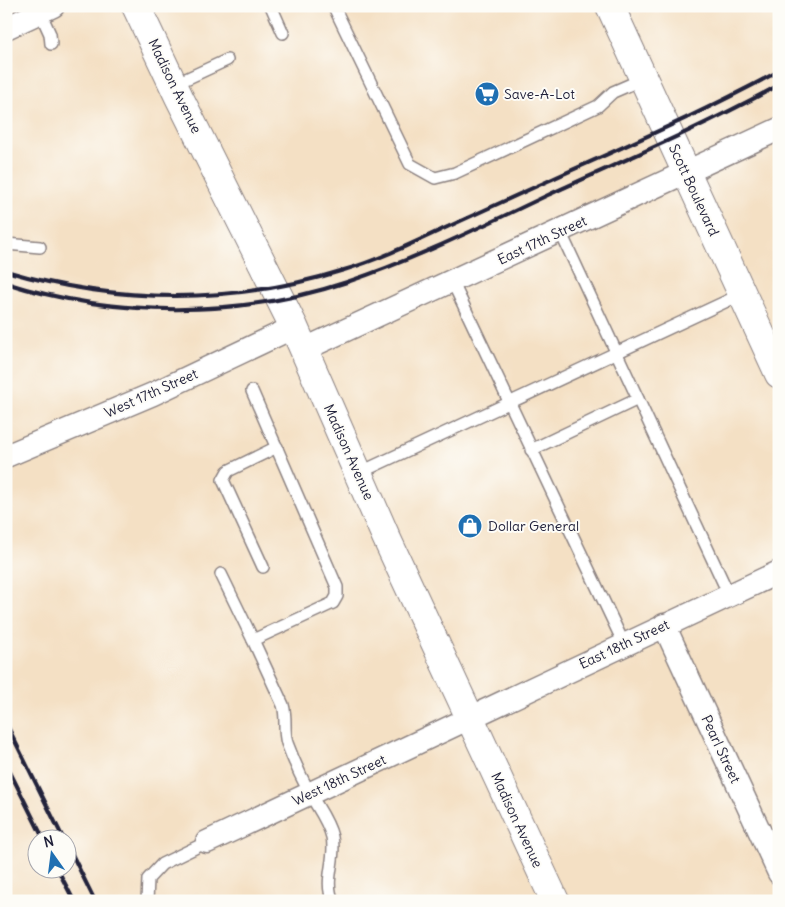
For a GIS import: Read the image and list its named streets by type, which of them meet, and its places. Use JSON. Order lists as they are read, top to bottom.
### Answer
{
  "streets": {
    "main road": ["Madison Avenue", "Scott Boulevard"],
    "street": [
      "East 17th Street",
      "West 17th Street",
      "East 18th Street",
      "Pearl Street",
      "West 18th Street"
    ]
  },
  "crossings": [
    ["Madison Avenue", "East 17th Street"],
    ["Madison Avenue", "West 17th Street"],
    ["Madison Avenue", "East 18th Street"],
    ["Madison Avenue", "West 18th Street"],
    ["Scott Boulevard", "East 17th Street"],
    ["East 17th Street", "West 17th Street"],
    ["East 18th Street", "Pearl Street"],
    ["East 18th Street", "West 18th Street"]
  ],
  "places": {
    "supermarket": ["Save-A-Lot"],
    "shop": ["Dollar General"]
  },
  "north": "top"
}
